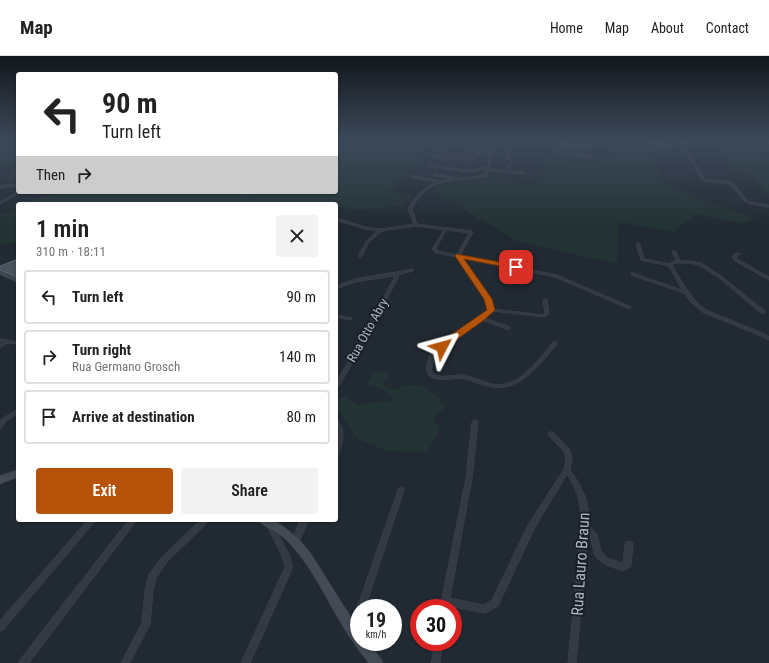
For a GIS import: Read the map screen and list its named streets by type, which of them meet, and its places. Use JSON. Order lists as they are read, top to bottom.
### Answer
{
  "streets": {
    "street": ["Rua Otto Abry", "Rua Lauro Braun"]
  },
  "page": {
    "header": "Map",
    "nav": [
      "Home",
      "Map",
      "About",
      "Contact"
    ],
    "turn": ["90 m", "Turn left"],
    "then": "Then",
    "heading": ["1 min", "310 m · 18:11"],
    "list": [
      {
        "name": "Turn left",
        "value": "90 m"
      },
      {
        "name": "Turn right",
        "note": "Rua Germano Grosch",
        "value": "140 m"
      },
      {
        "name": "Arrive at destination",
        "value": "80 m"
      }
    ],
    "buttons": ["Exit", "Share"],
    "speed": "19 km/h",
    "limit": "30"
  }
}
